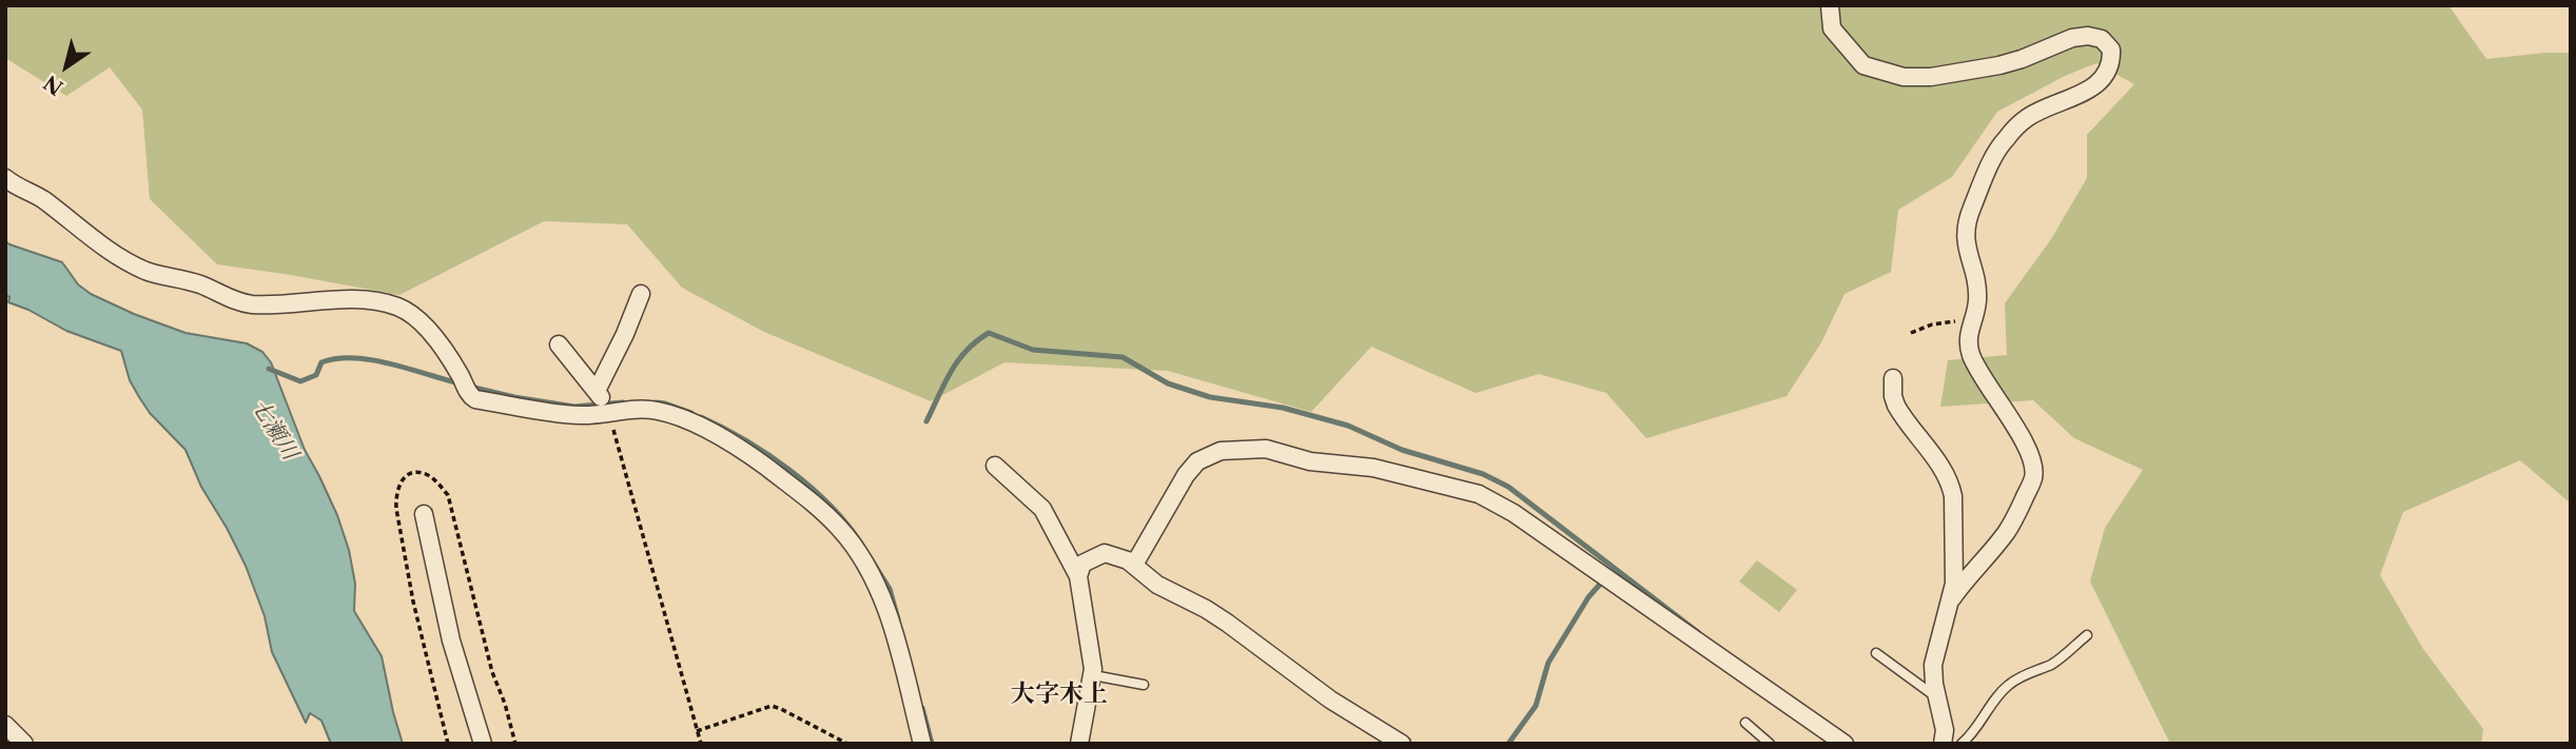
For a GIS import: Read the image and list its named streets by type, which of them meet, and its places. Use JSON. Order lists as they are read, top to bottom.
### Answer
{
  "districts": ["大字木上"],
  "water": ["七瀬川"],
  "north": "bottom left"
}
